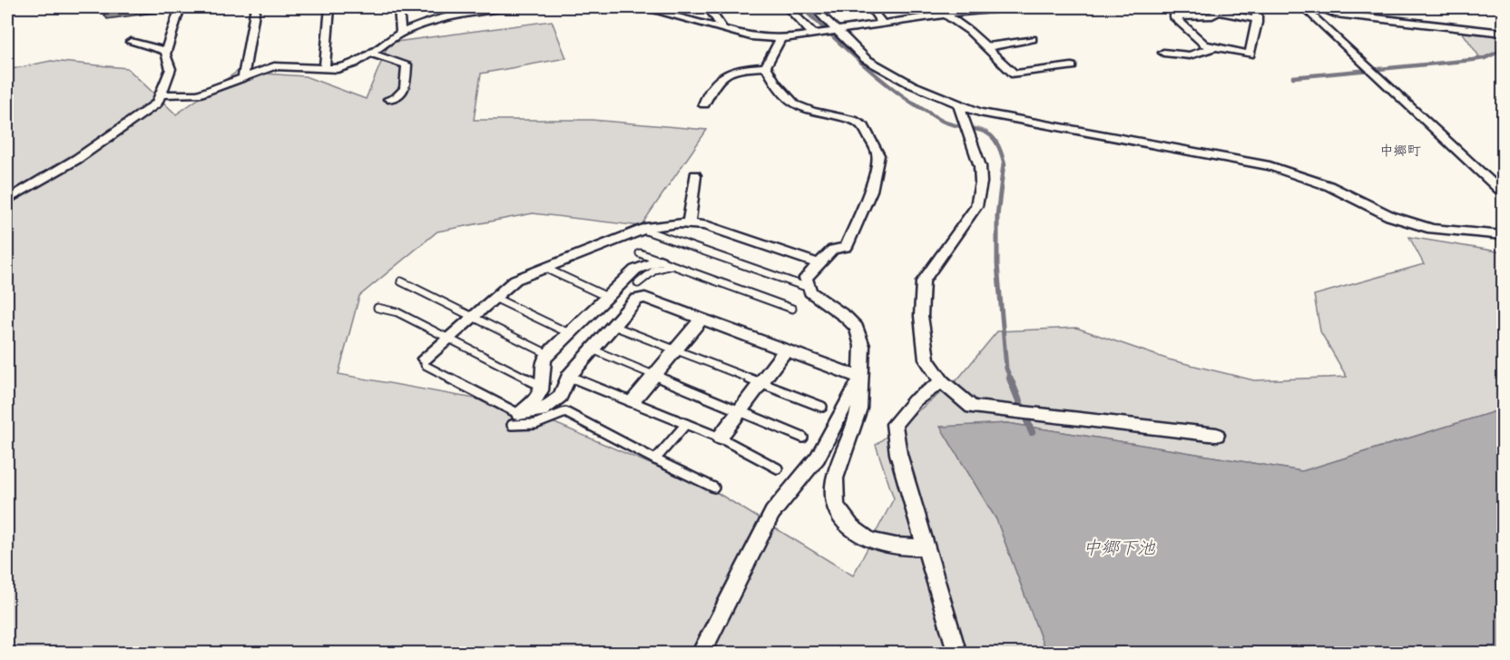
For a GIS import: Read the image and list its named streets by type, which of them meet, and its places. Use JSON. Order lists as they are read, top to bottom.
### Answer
{
  "districts": ["中郷町"],
  "water": ["中郷下池"]
}
